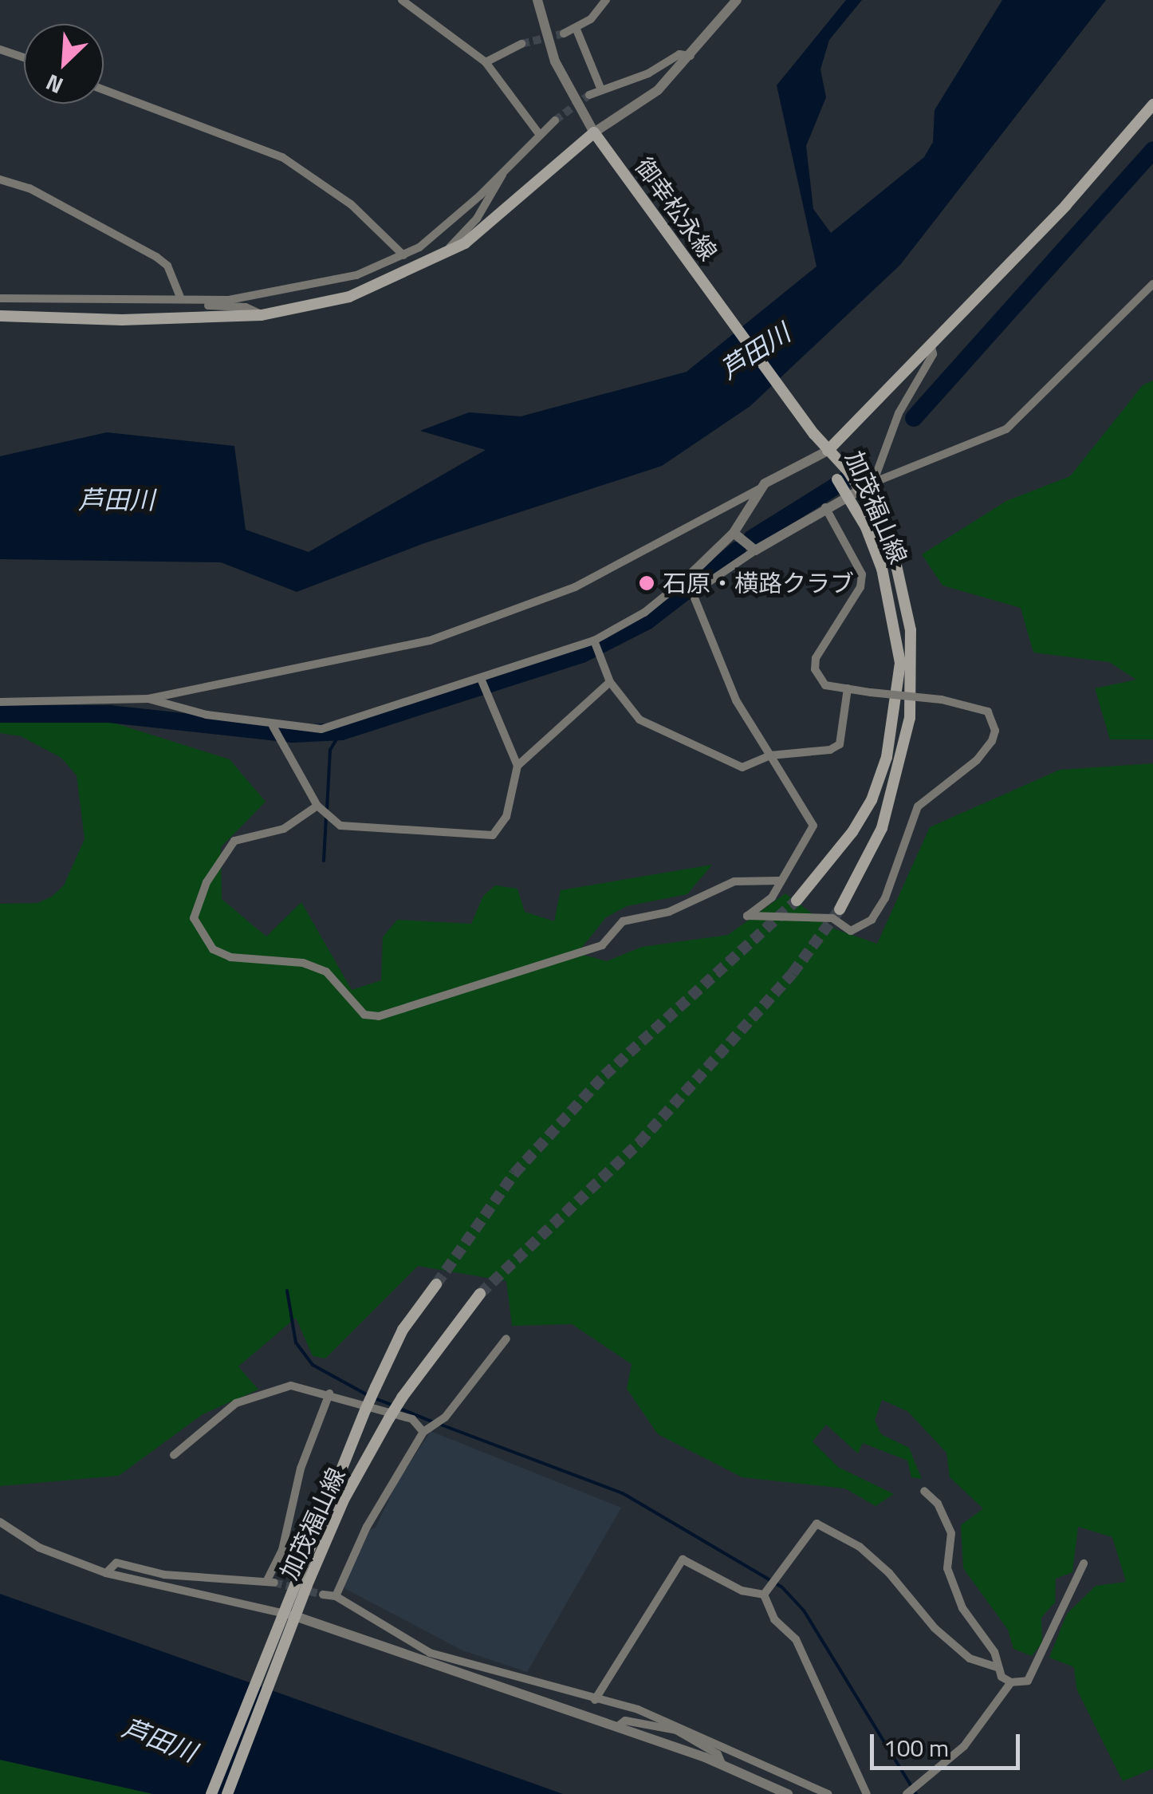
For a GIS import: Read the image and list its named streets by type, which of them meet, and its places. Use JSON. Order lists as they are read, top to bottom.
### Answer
{
  "streets": {
    "main road": ["御幸松永線", "加茂福山線"]
  },
  "crossings": [
    ["御幸松永線", "加茂福山線"]
  ],
  "water": ["芦田川"],
  "places": ["石原・横路クラブ"],
  "scale_bar": "100 m",
  "north": "bottom left"
}
